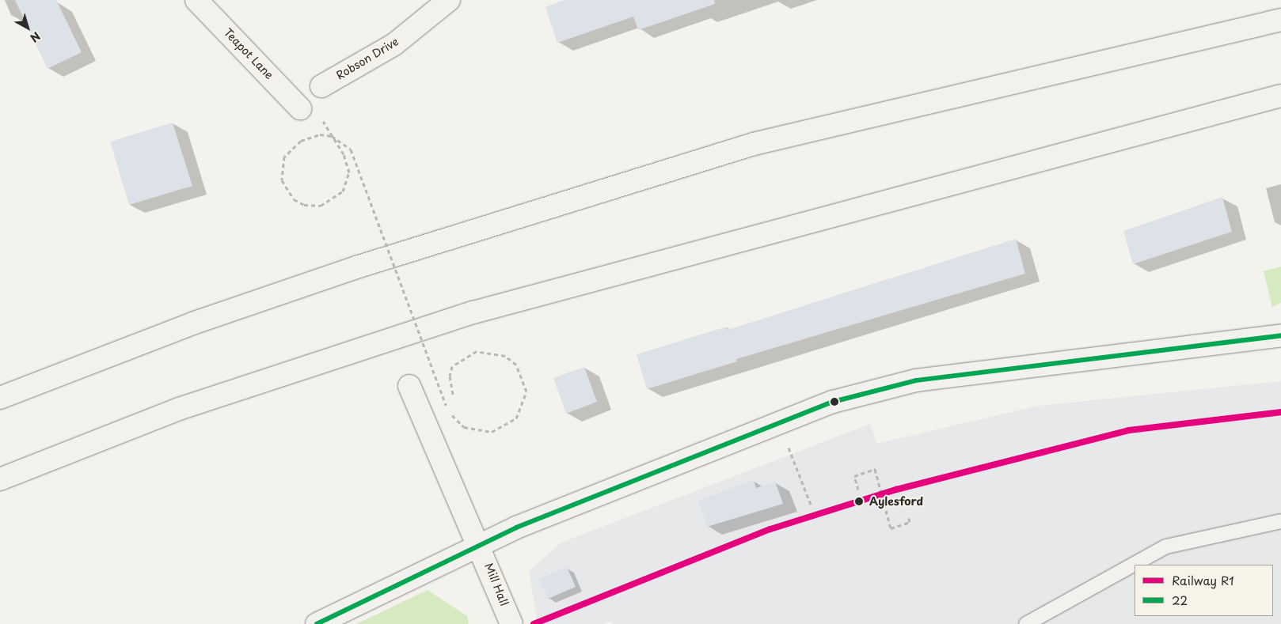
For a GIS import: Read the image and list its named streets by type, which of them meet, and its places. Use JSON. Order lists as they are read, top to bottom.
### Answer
{
  "streets": {
    "main road": ["Teapot Lane", "Robson Drive", "Mill Hall"]
  },
  "places": ["Aylesford"],
  "lines": ["transit line 22", "rail line R1"],
  "legend": ["Railway R1", "22"],
  "north": "bottom right"
}
